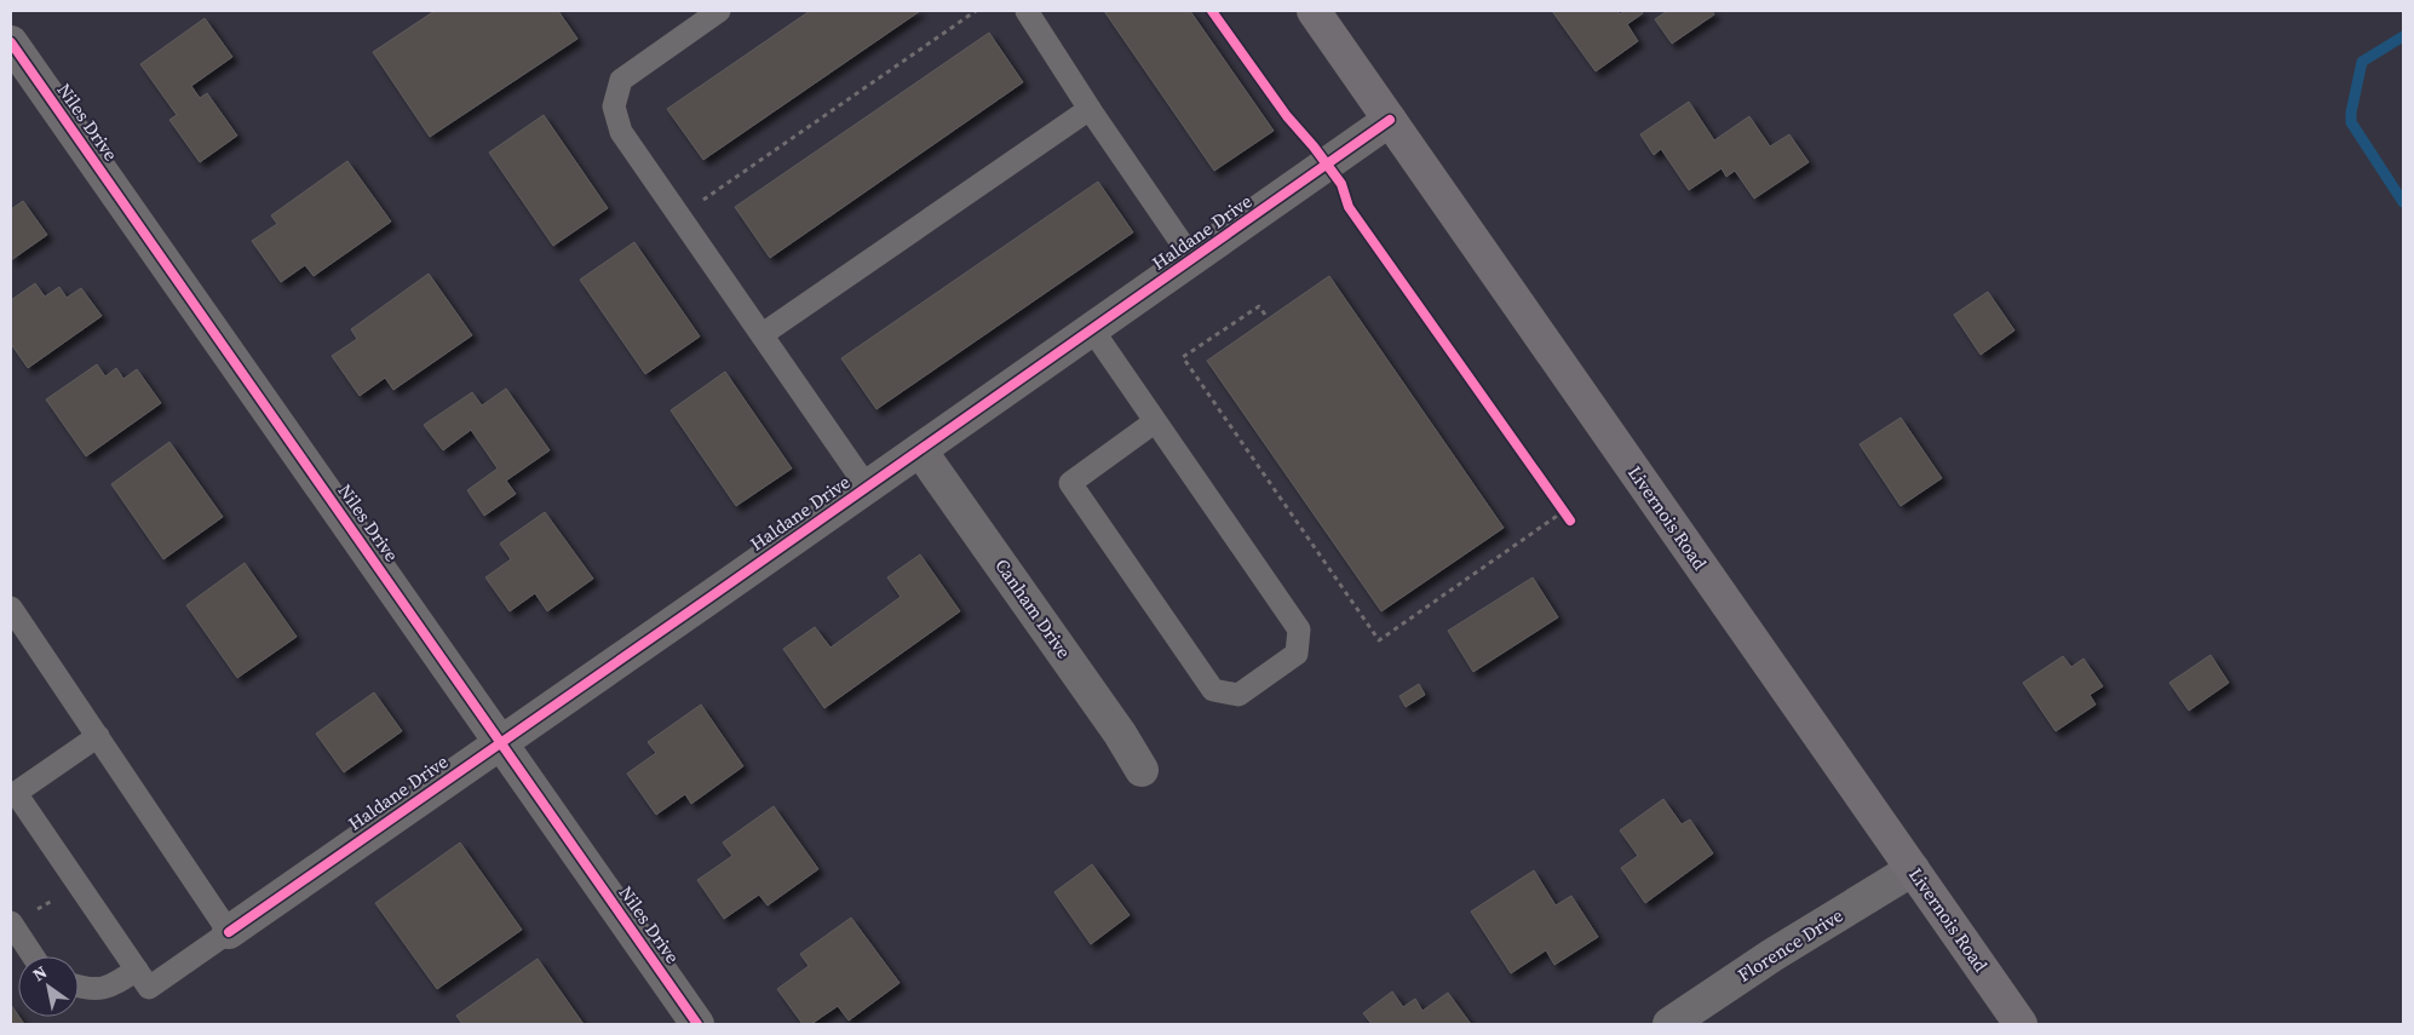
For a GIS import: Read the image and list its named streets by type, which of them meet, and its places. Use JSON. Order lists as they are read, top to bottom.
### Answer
{
  "streets": {
    "main road": ["Livernois Road"],
    "street": [
      "Niles Drive",
      "Haldane Drive",
      "Canham Drive",
      "Florence Drive"
    ]
  },
  "crossings": [
    ["Niles Drive", "Haldane Drive"],
    ["Haldane Drive", "Livernois Road"],
    ["Haldane Drive", "Canham Drive"],
    ["Livernois Road", "Florence Drive"]
  ],
  "north": "top left"
}
